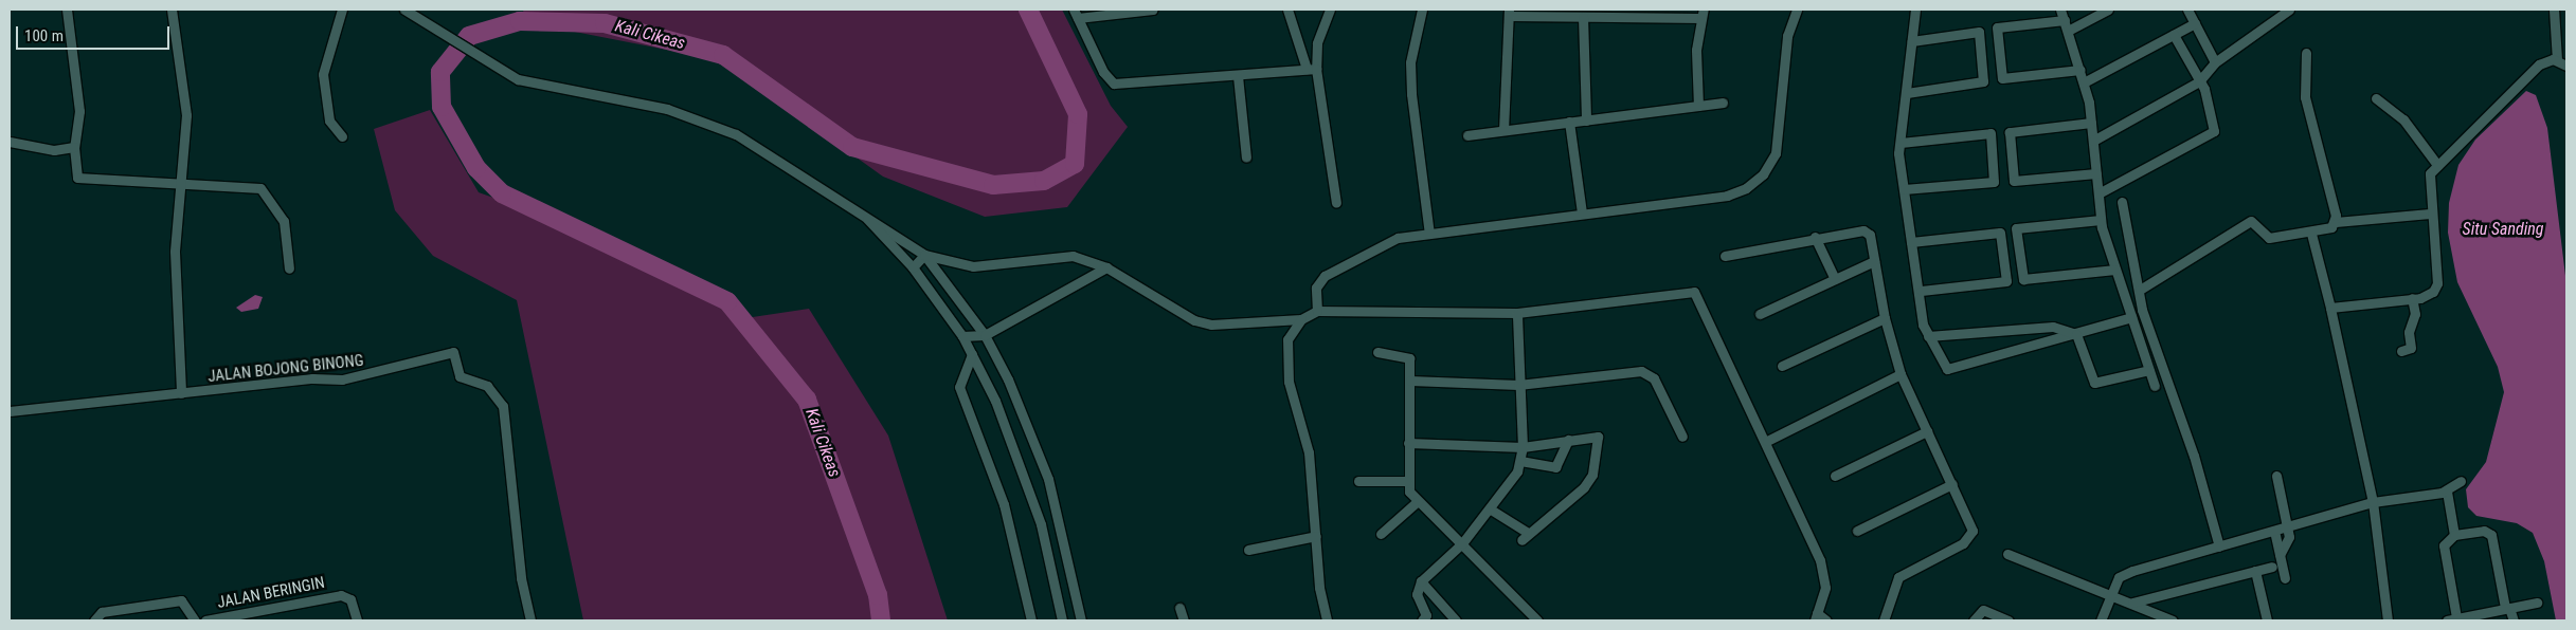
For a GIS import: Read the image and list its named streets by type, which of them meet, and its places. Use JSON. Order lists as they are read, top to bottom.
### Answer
{
  "streets": {
    "street": ["JALAN BOJONG BINONG", "JALAN BERINGIN"]
  },
  "water": ["Kali Cikeas", "Situ Sanding"],
  "scale_bar": "100 m"
}
